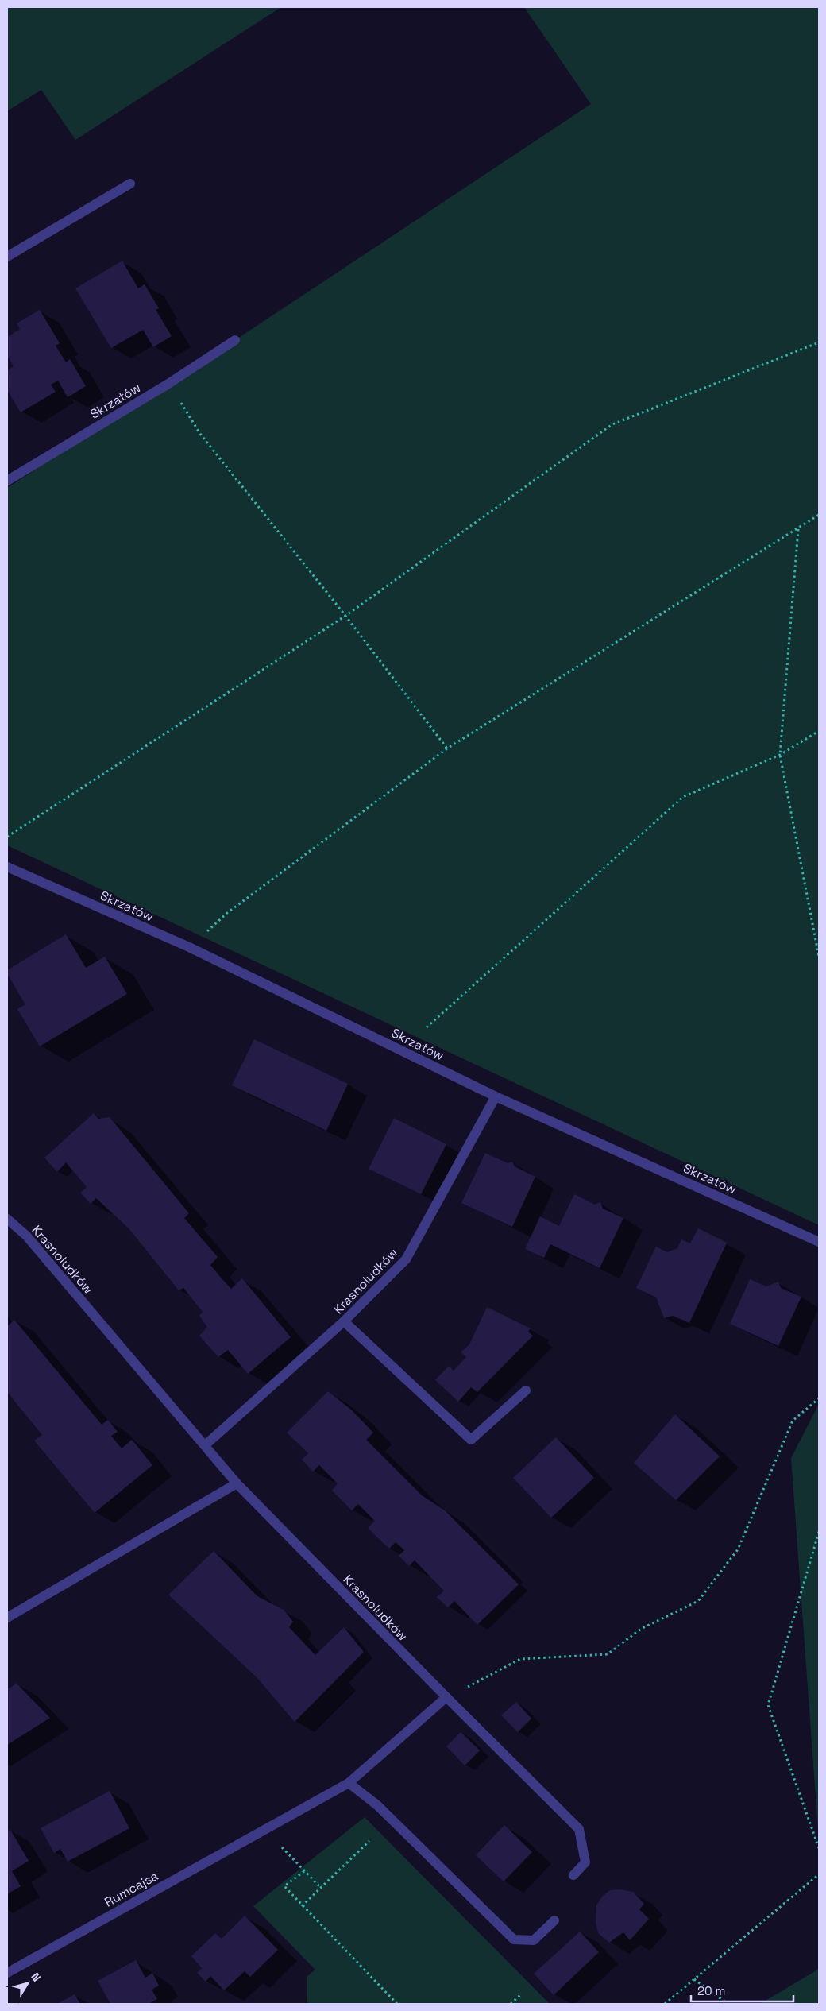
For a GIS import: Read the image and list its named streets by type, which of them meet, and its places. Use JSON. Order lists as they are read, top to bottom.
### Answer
{
  "streets": {
    "street": ["Skrzatów", "Krasnoludków", "Rumcajsa"]
  },
  "crossings": [
    ["Skrzatów", "Krasnoludków"],
    ["Krasnoludków", "Rumcajsa"]
  ],
  "scale_bar": "20 m",
  "north": "top right"
}
